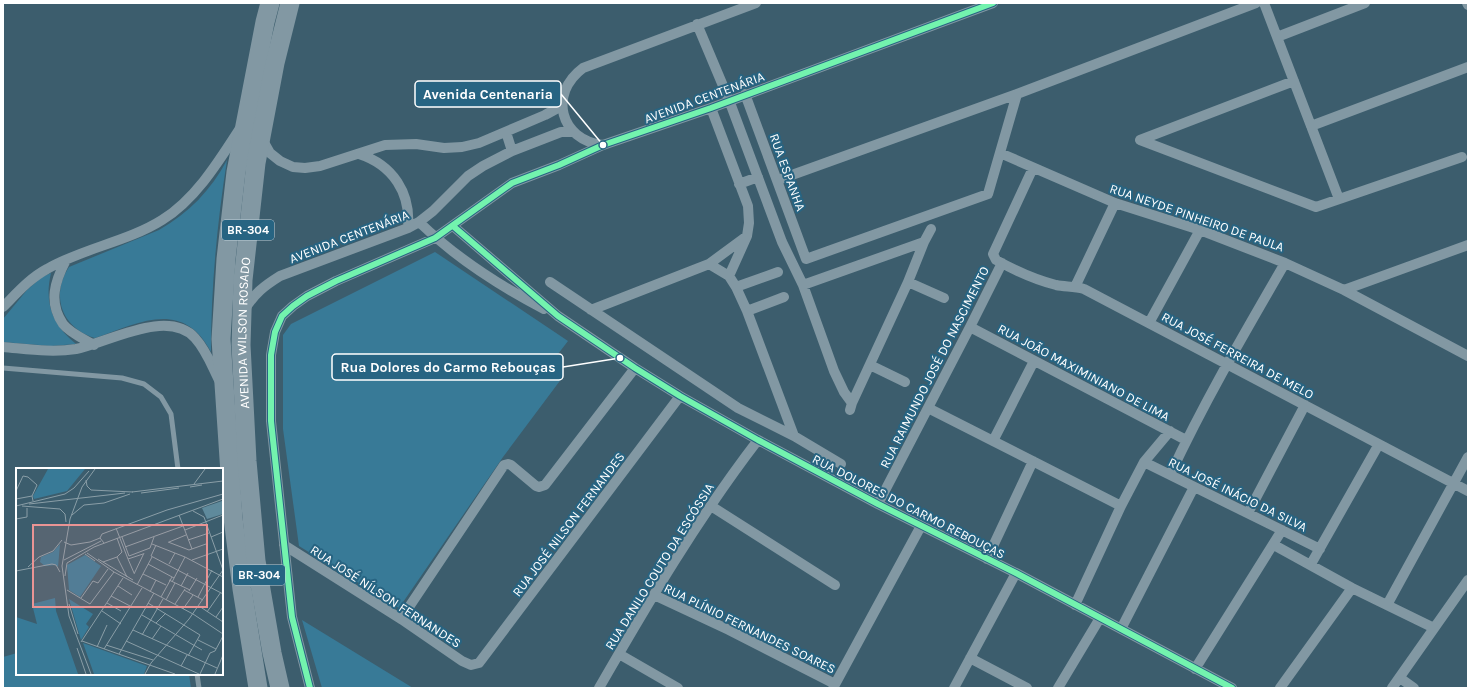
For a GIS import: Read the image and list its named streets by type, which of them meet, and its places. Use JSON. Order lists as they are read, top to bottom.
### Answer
{
  "streets": {
    "highway": ["BR-304", "AVENIDA WILSON ROSADO"],
    "street": [
      "AVENIDA CENTENÁRIA",
      "RUA ESPANHA",
      "RUA NEYDE PINHEIRO DE PAULA",
      "RUA JOSÉ FERREIRA DE MELO",
      "RUA RAIMUNDO JOSÉ DO NASCIMENTO",
      "RUA JOÃO MAXIMINIANO DE LIMA",
      "RUA JOSÉ INÁCIO DA SILVA",
      "RUA DOLORES DO CARMO REBOUÇAS",
      "RUA JOSÉ NILSON FERNANDES",
      "RUA DANILO COUTO DA ESCÓSSIA",
      "RUA JOSÉ NÍLSON FERNANDES",
      "RUA PLÍNIO FERNANDES SOARES"
    ]
  },
  "crossings": [
    ["AVENIDA CENTENÁRIA", "RUA ESPANHA"],
    ["AVENIDA CENTENÁRIA", "AVENIDA WILSON ROSADO"],
    ["AVENIDA CENTENÁRIA", "RUA DOLORES DO CARMO REBOUÇAS"],
    ["AVENIDA CENTENÁRIA", "RUA JOSÉ NÍLSON FERNANDES"],
    ["RUA ESPANHA", "RUA NEYDE PINHEIRO DE PAULA"],
    ["RUA NEYDE PINHEIRO DE PAULA", "RUA RAIMUNDO JOSÉ DO NASCIMENTO"],
    ["RUA JOSÉ FERREIRA DE MELO", "RUA RAIMUNDO JOSÉ DO NASCIMENTO"],
    ["RUA RAIMUNDO JOSÉ DO NASCIMENTO", "RUA JOÃO MAXIMINIANO DE LIMA"],
    ["RUA RAIMUNDO JOSÉ DO NASCIMENTO", "RUA DOLORES DO CARMO REBOUÇAS"],
    ["RUA DOLORES DO CARMO REBOUÇAS", "RUA JOSÉ NILSON FERNANDES"],
    ["RUA DOLORES DO CARMO REBOUÇAS", "RUA DANILO COUTO DA ESCÓSSIA"],
    ["RUA JOSÉ NILSON FERNANDES", "RUA JOSÉ NÍLSON FERNANDES"],
    ["RUA DANILO COUTO DA ESCÓSSIA", "RUA PLÍNIO FERNANDES SOARES"]
  ],
  "places": ["Avenida Centenaria", "Rua Dolores do Carmo Rebouças"]
}
